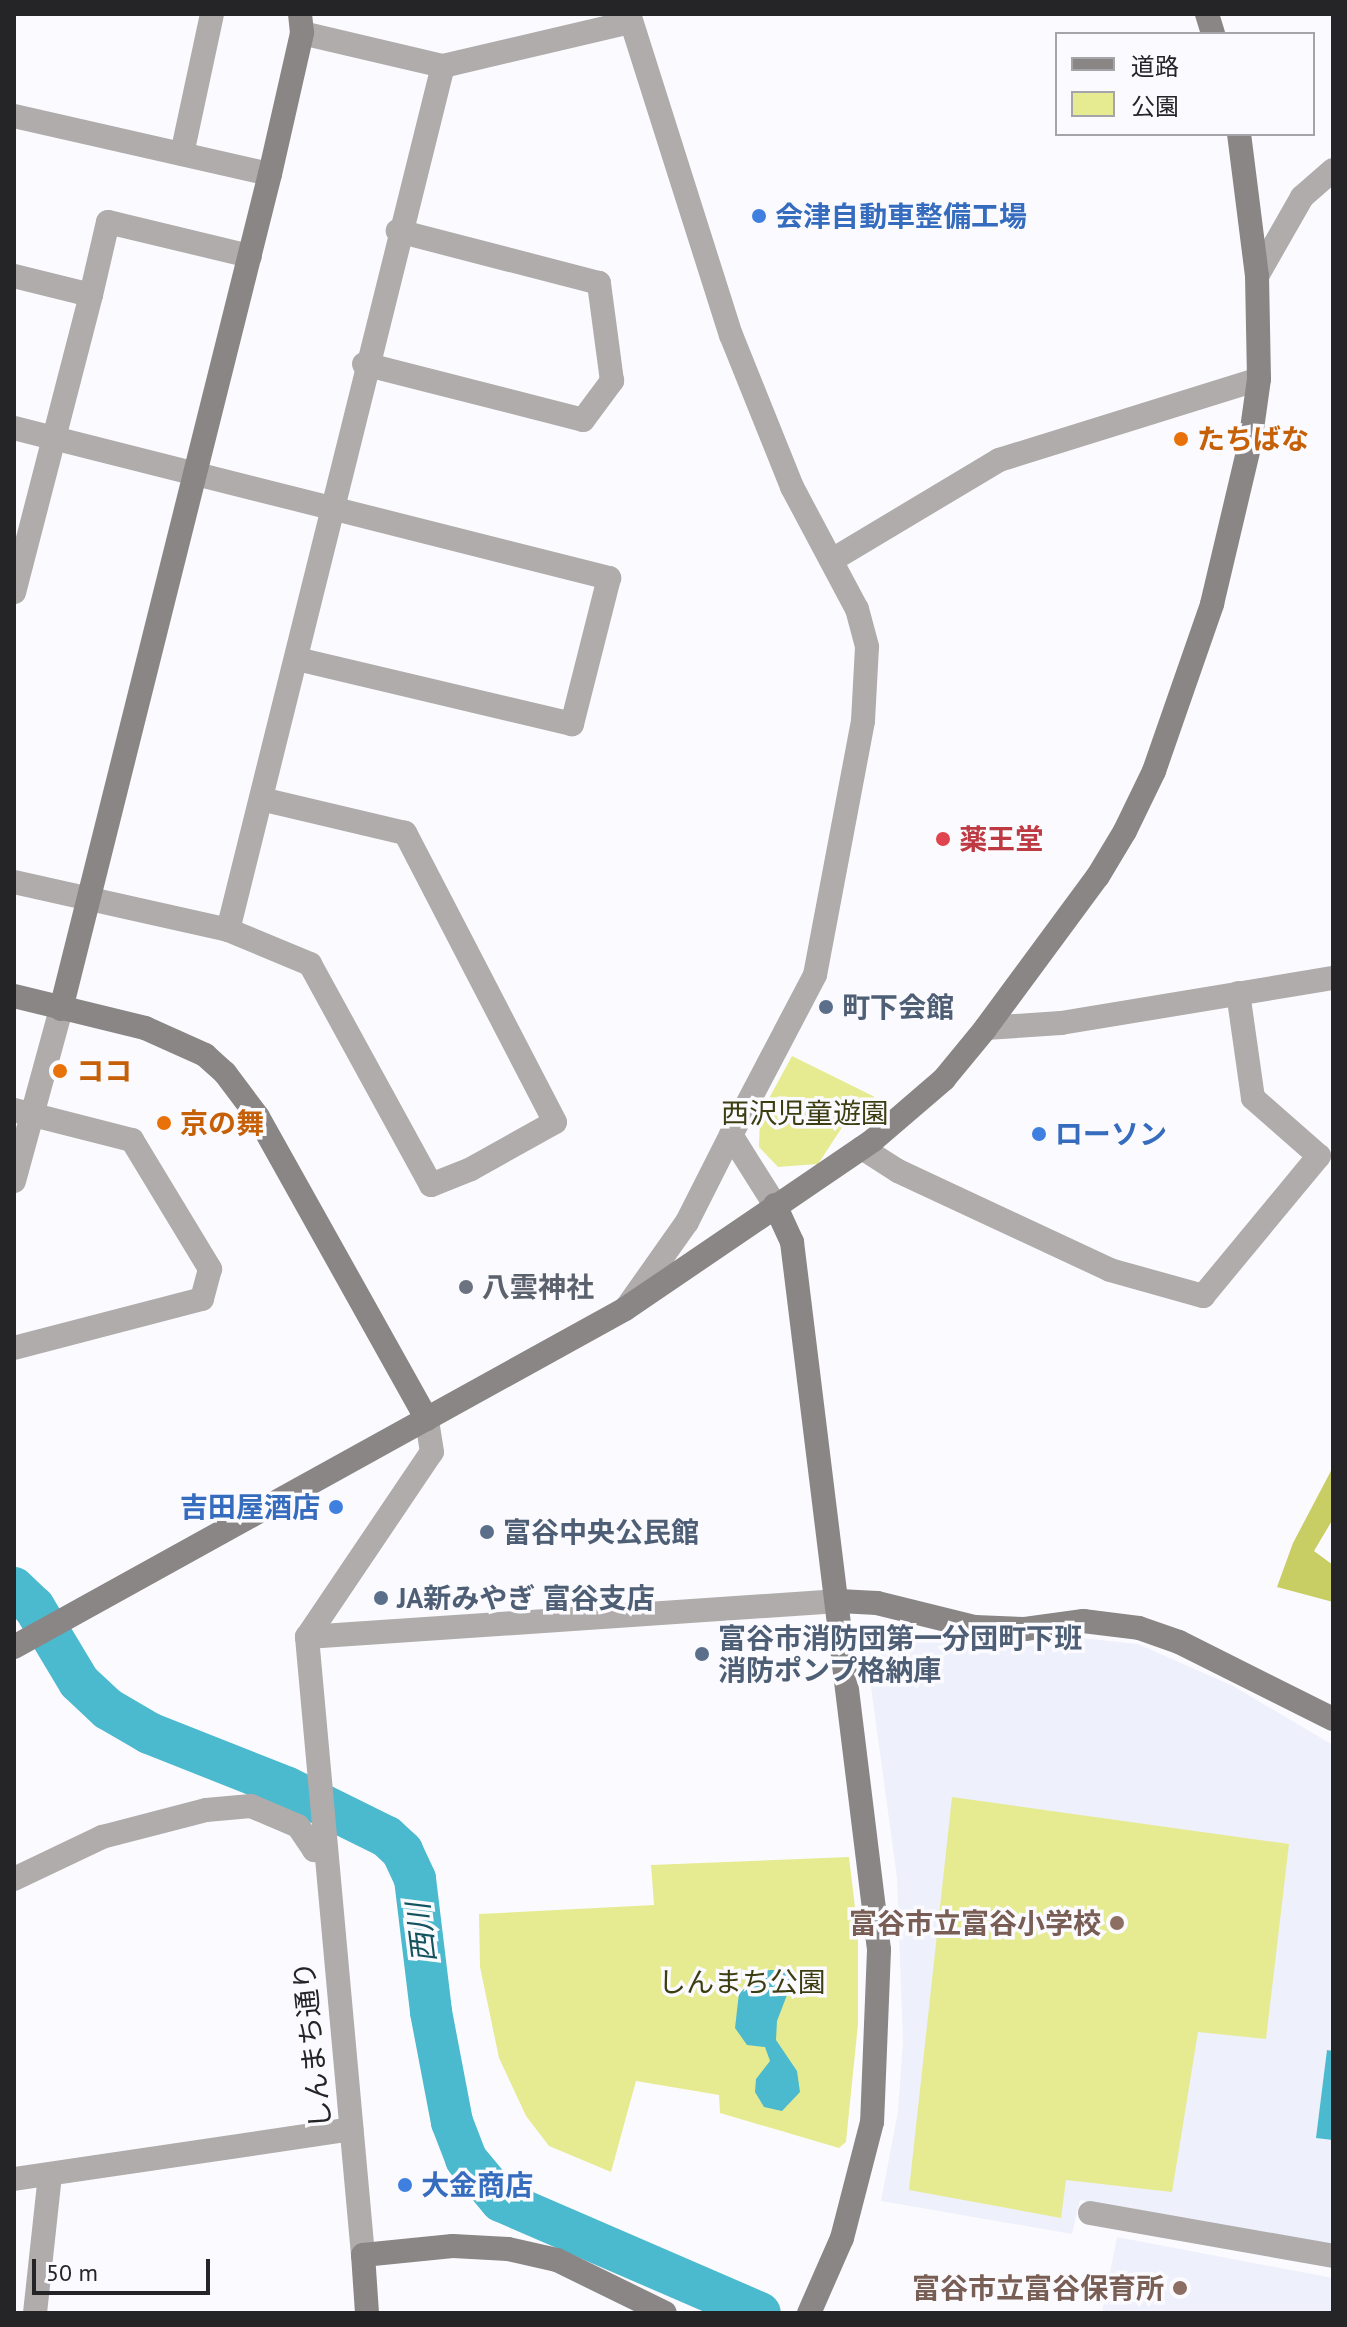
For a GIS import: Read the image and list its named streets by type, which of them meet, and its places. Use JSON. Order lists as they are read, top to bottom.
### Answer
{
  "streets": {
    "street": ["しんまち通り"]
  },
  "water": ["西川"],
  "parks": ["西沢児童遊園", "しんまち公園"],
  "places": [
    "会津自動車整備工場",
    "たちばな",
    "薬王堂",
    "町下会館",
    "ココ",
    "京の舞",
    "ローソン",
    "八雲神社",
    "吉田屋酒店",
    "富谷中央公民館",
    "JA新みやぎ 富谷支店",
    "富谷市消防団第一分団町下班 消防ポンプ格納庫",
    "富谷市立富谷小学校",
    "大金商店",
    "富谷市立富谷保育所"
  ],
  "legend": ["道路", "公園"],
  "scale_bar": "50 m"
}
